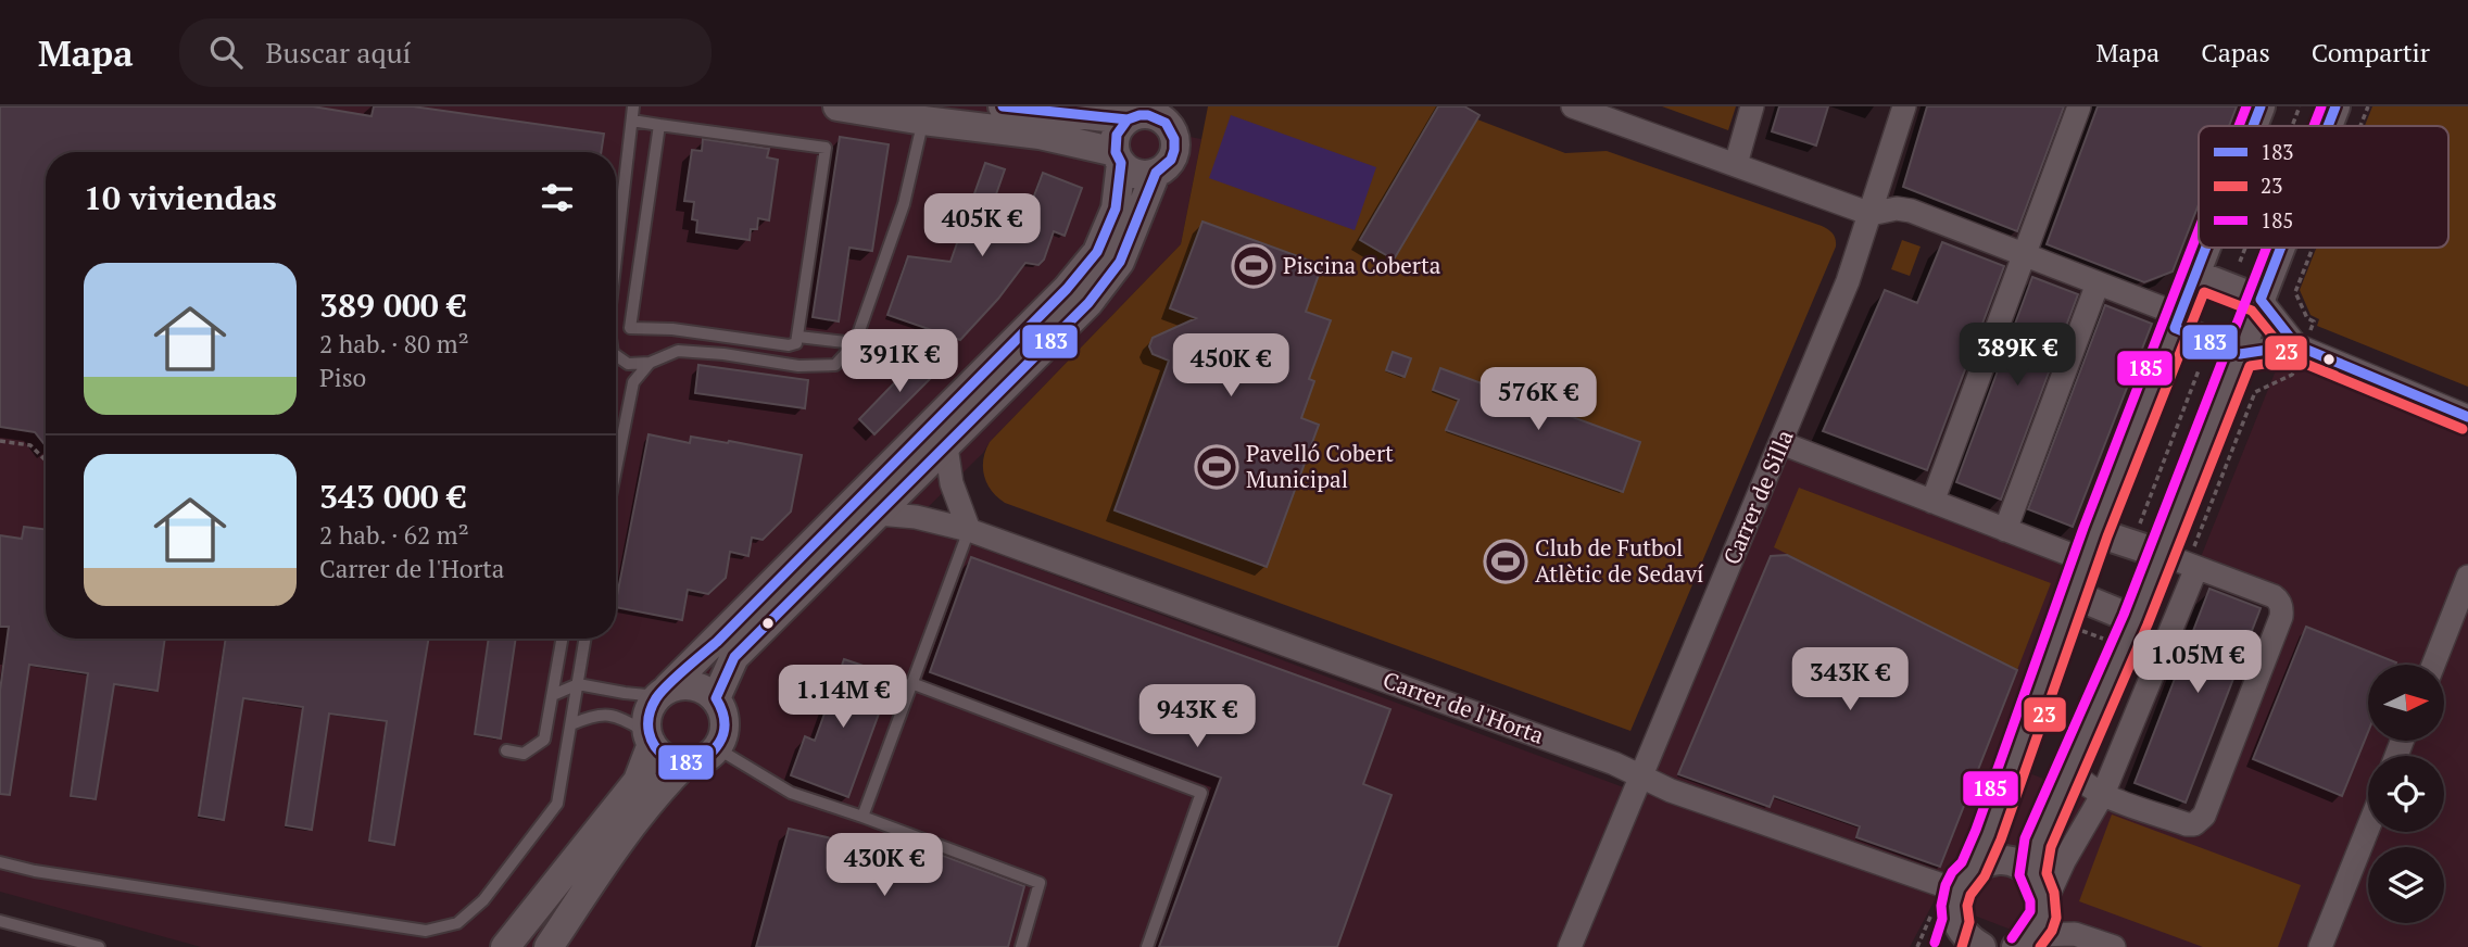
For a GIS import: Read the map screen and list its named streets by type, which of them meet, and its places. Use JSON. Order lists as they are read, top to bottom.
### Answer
{
  "streets": {
    "street": ["Carrer de Silla", "Carrer de l'Horta"]
  },
  "crossings": [
    ["Carrer de Silla", "Carrer de l'Horta"]
  ],
  "places": {
    "sports": ["Piscina Coberta", "Pavelló Cobert Municipal", "Club de Futbol Atlètic de Sedaví"]
  },
  "lines": ["transit line 183", "transit line 185", "transit line 23"],
  "legend": ["183", "23", "185"],
  "north": "right",
  "page": {
    "header": "Mapa",
    "search": "Buscar aquí",
    "nav": ["Mapa", "Capas", "Compartir"],
    "heading": "10 viviendas",
    "price": [
      "405K €",
      "389K €",
      "391K €",
      "450K €",
      "576K €",
      "1.05M €",
      "343K €",
      "1.14M €",
      "943K €",
      "430K €"
    ],
    "list": [
      {
        "name": "389 000 €",
        "note": "2 hab. · 80 m² · Piso"
      },
      {
        "name": "343 000 €",
        "note": "2 hab. · 62 m² · Carrer de l'Horta"
      }
    ]
  }
}
